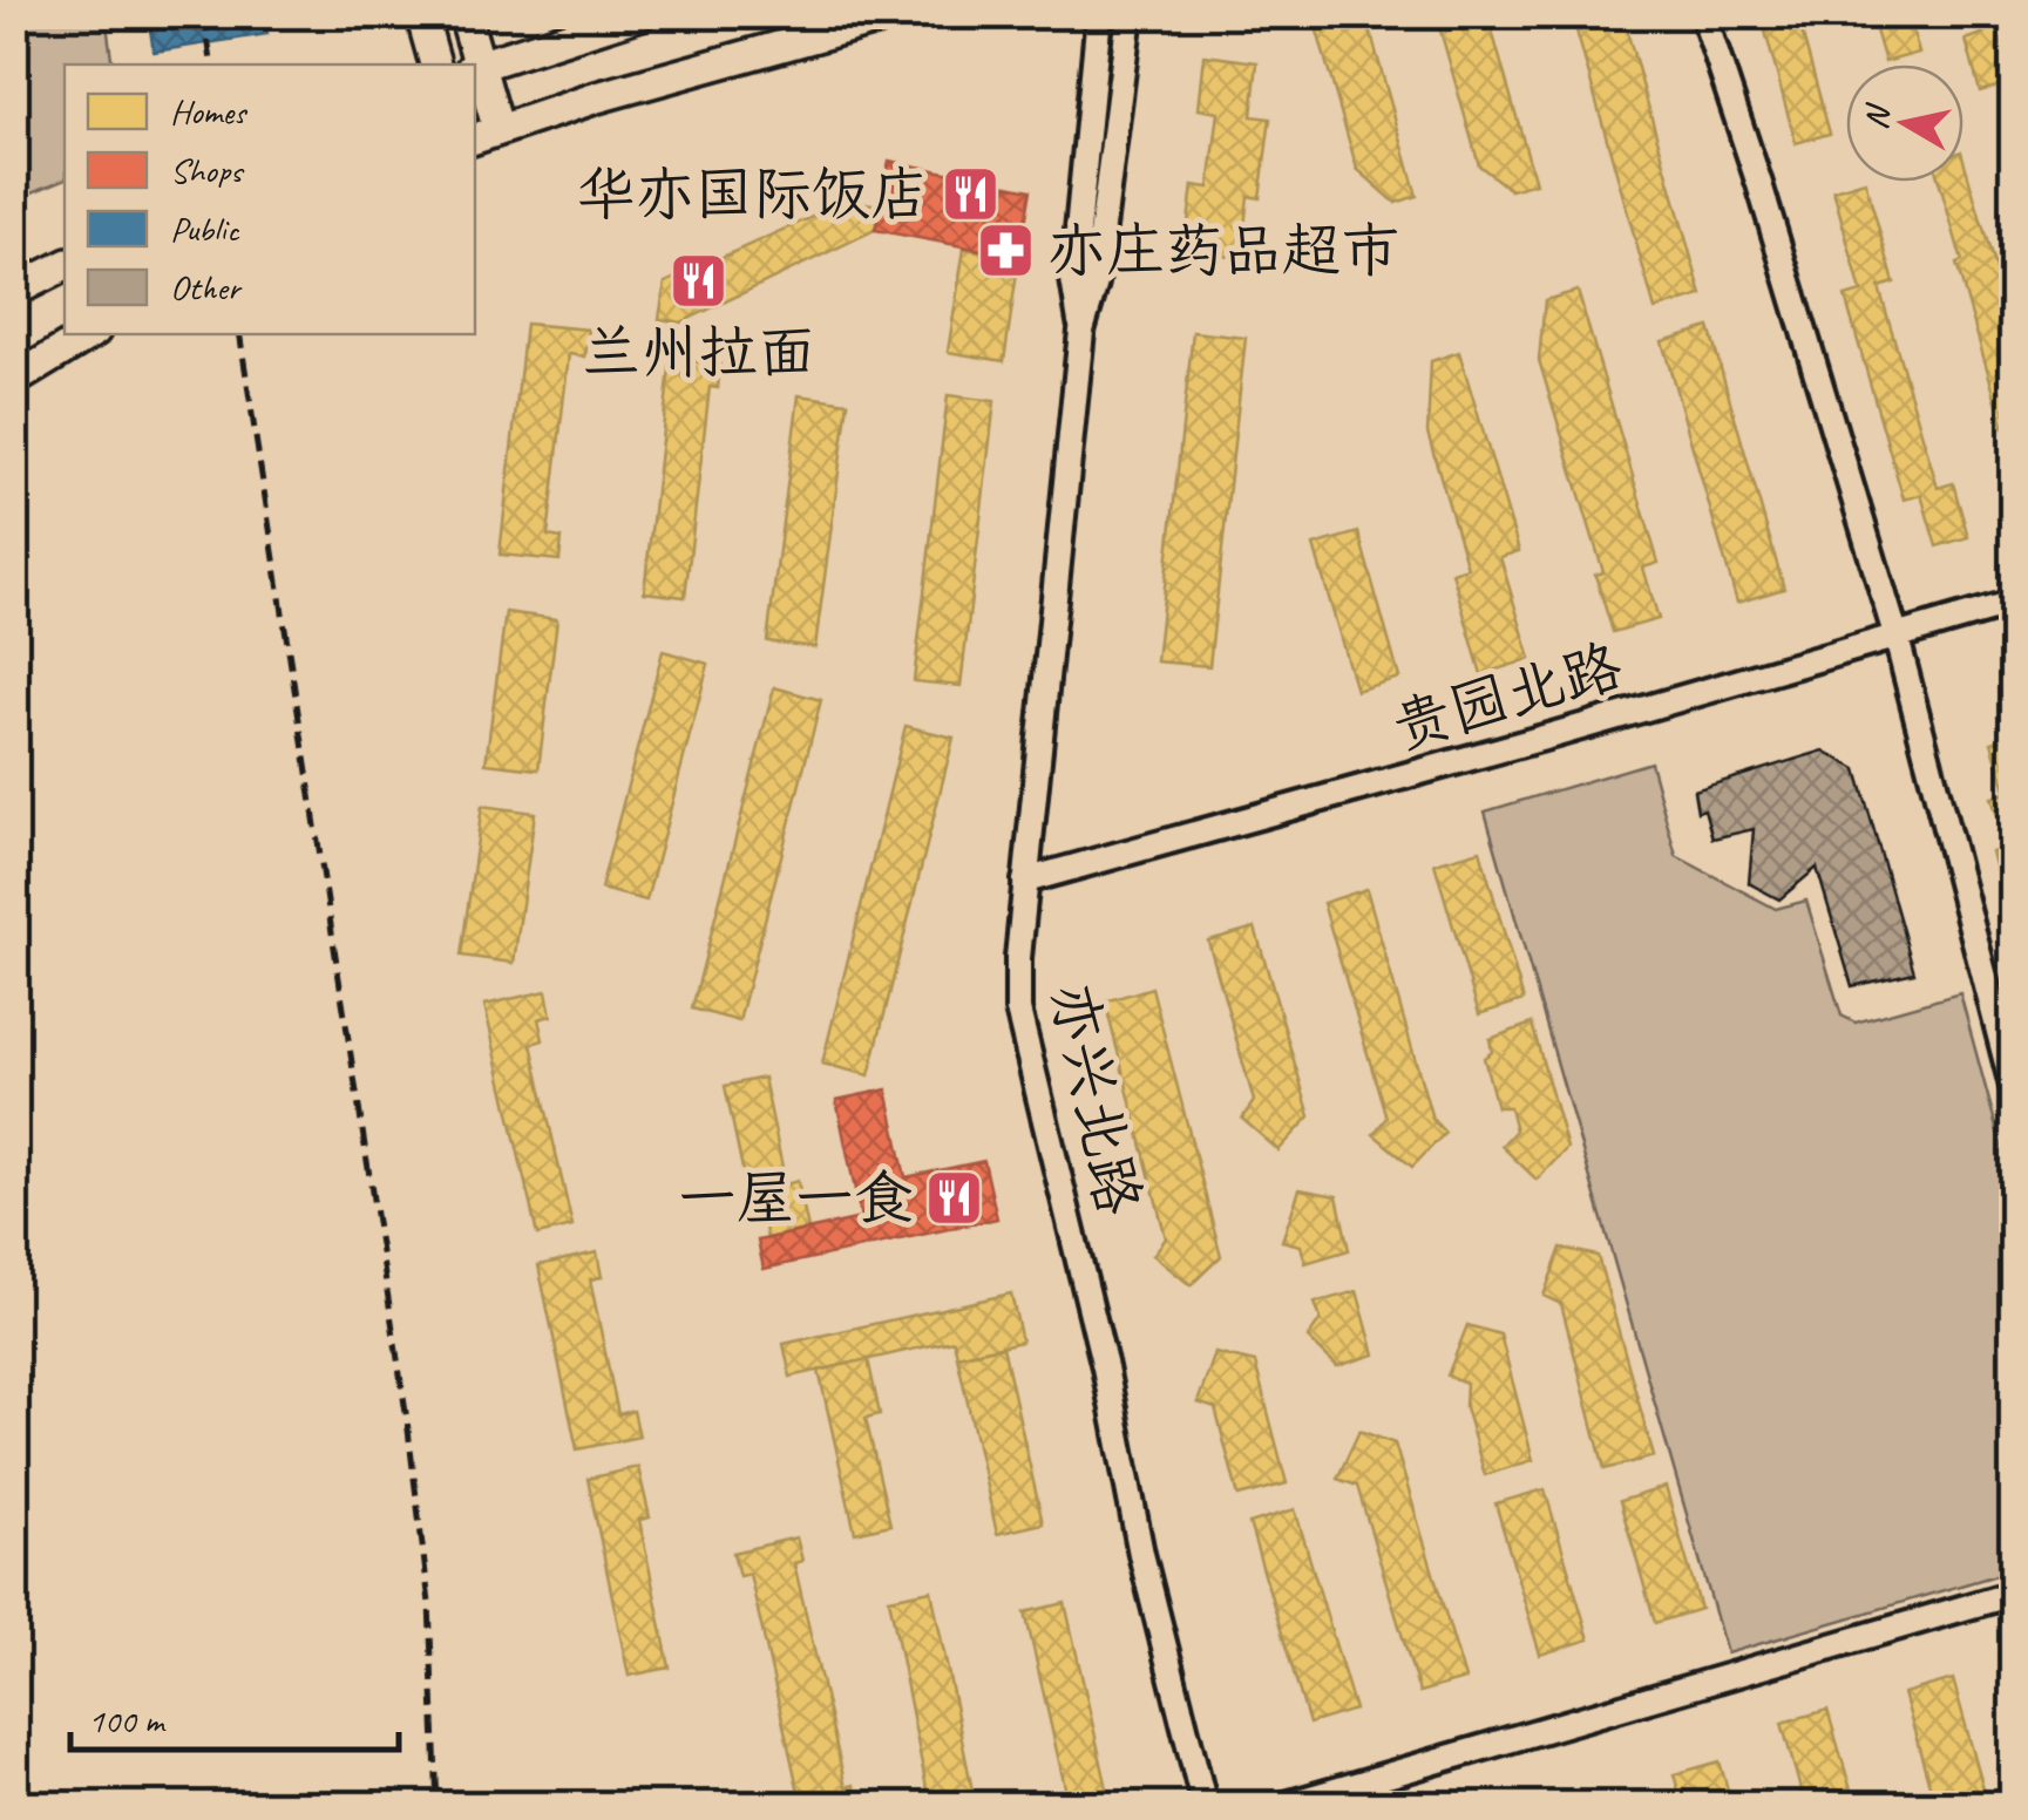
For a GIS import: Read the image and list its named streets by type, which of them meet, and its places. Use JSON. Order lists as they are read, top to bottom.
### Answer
{
  "streets": {
    "street": ["贵园北路", "亦兴北路"]
  },
  "crossings": [
    ["贵园北路", "亦兴北路"]
  ],
  "places": {
    "restaurant": ["华亦国际饭店", "兰州拉面", "一屋一食"],
    "pharmacy": ["亦庄药品超市"]
  },
  "legend": [
    "Homes",
    "Shops",
    "Public",
    "Other"
  ],
  "scale_bar": "100 m",
  "north": "left"
}
